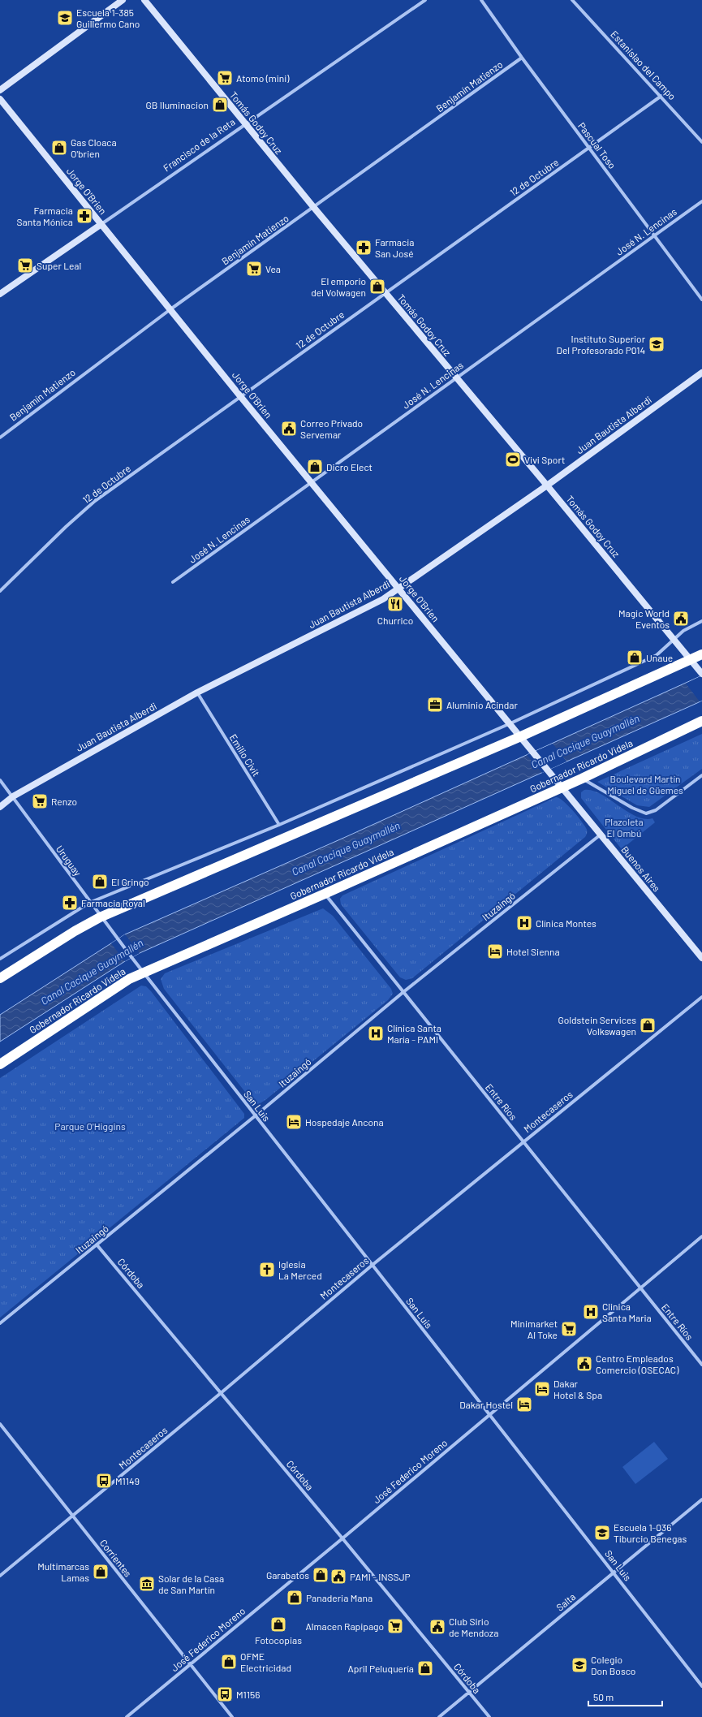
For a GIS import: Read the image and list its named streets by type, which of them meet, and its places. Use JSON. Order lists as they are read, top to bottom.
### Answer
{
  "streets": {
    "highway": ["Gobernador Ricardo Videla"],
    "street": [
      "Estanislao del Campo",
      "Benjamín Matienzo",
      "Tomás Godoy Cruz",
      "Francisco de la Reta",
      "Pascual Toso",
      "12 de Octubre",
      "Jorge O'Brien",
      "José N. Lencinas",
      "Juan Bautista Alberdi",
      "Emilio Civit",
      "Uruguay",
      "Buenos Aires",
      "Ituzaingó",
      "Entre Ríos",
      "San Luis",
      "Montecaseros",
      "Córdoba",
      "José Federico Moreno",
      "Corrientes",
      "Salta"
    ]
  },
  "crossings": [
    ["Estanislao del Campo", "12 de Octubre"],
    ["Benjamín Matienzo", "Tomás Godoy Cruz"],
    ["Benjamín Matienzo", "Pascual Toso"],
    ["Benjamín Matienzo", "Jorge O'Brien"],
    ["Tomás Godoy Cruz", "Francisco de la Reta"],
    ["Tomás Godoy Cruz", "12 de Octubre"],
    ["Tomás Godoy Cruz", "José N. Lencinas"],
    ["Tomás Godoy Cruz", "Juan Bautista Alberdi"],
    ["Francisco de la Reta", "Jorge O'Brien"],
    ["Pascual Toso", "12 de Octubre"],
    ["Pascual Toso", "José N. Lencinas"],
    ["12 de Octubre", "Jorge O'Brien"],
    ["Jorge O'Brien", "José N. Lencinas"],
    ["Jorge O'Brien", "Juan Bautista Alberdi"],
    ["Jorge O'Brien", "Buenos Aires"],
    ["Juan Bautista Alberdi", "Emilio Civit"],
    ["Juan Bautista Alberdi", "Uruguay"],
    ["Gobernador Ricardo Videla", "Buenos Aires"],
    ["Gobernador Ricardo Videla", "Entre Ríos"],
    ["Gobernador Ricardo Videla", "San Luis"],
    ["Uruguay", "San Luis"],
    ["Buenos Aires", "Ituzaingó"],
    ["Ituzaingó", "Entre Ríos"],
    ["Ituzaingó", "San Luis"],
    ["Ituzaingó", "Córdoba"],
    ["Entre Ríos", "Montecaseros"],
    ["Entre Ríos", "José Federico Moreno"],
    ["San Luis", "Montecaseros"],
    ["San Luis", "José Federico Moreno"],
    ["San Luis", "Salta"],
    ["Montecaseros", "Córdoba"],
    ["Montecaseros", "Corrientes"],
    ["Córdoba", "José Federico Moreno"],
    ["Córdoba", "Salta"],
    ["José Federico Moreno", "Corrientes"]
  ],
  "water": ["Canal Cacique Guaymallén"],
  "parks": ["Boulevard Martín Miguel de Güemes", "Plazoleta El Ombú", "Parque O'Higgins"],
  "places": {
    "school or university": [
      "Escuela 1-385 Guillermo Cano",
      "Instituto Superior Del Profesorado P014",
      "Escuela 1-036 Tiburcio Benegas",
      "Colegio Don Bosco"
    ],
    "supermarket": [
      "Atomo (mini)",
      "Super Leal",
      "Vea",
      "Renzo",
      "Minimarket Al Toke",
      "Almacen Rapipago"
    ],
    "shop": [
      "GB Iluminacion",
      "Gas Cloaca O'brien",
      "El emporio del Volwagen",
      "Dicro Elect",
      "Unaue",
      "El Gringo",
      "Goldstein Services Volkswagen",
      "Multimarcas Lamas",
      "Garabatos",
      "Panaderia Mana",
      "Fotocopias",
      "OFME Electricidad",
      "April Peluquería"
    ],
    "pharmacy": ["Farmacia Santa Mónica", "Farmacia San José", "Farmacia Royal"],
    "public building": [
      "Correo Privado Servemar",
      "Magic World Eventos",
      "Centro Empleados Comercio (OSECAC)",
      "PAMI - INSSJP",
      "Club Sirio de Mendoza"
    ],
    "sports": ["Vivi Sport"],
    "restaurant": ["Churrico"],
    "office": ["Aluminio Acindar"],
    "hospital": ["Clínica Montes", "Clínica Santa María - PAMI", "Clinica Santa Maria"],
    "hotel": [
      "Hotel Sienna",
      "Hospedaje Ancona",
      "Dakar Hotel & Spa",
      "Dakar Hostel"
    ],
    "church": ["Iglesia La Merced"],
    "bus stop": ["M1149", "M1156"],
    "museum": ["Solar de la Casa de San Martín"]
  },
  "scale_bar": "50 m"
}
